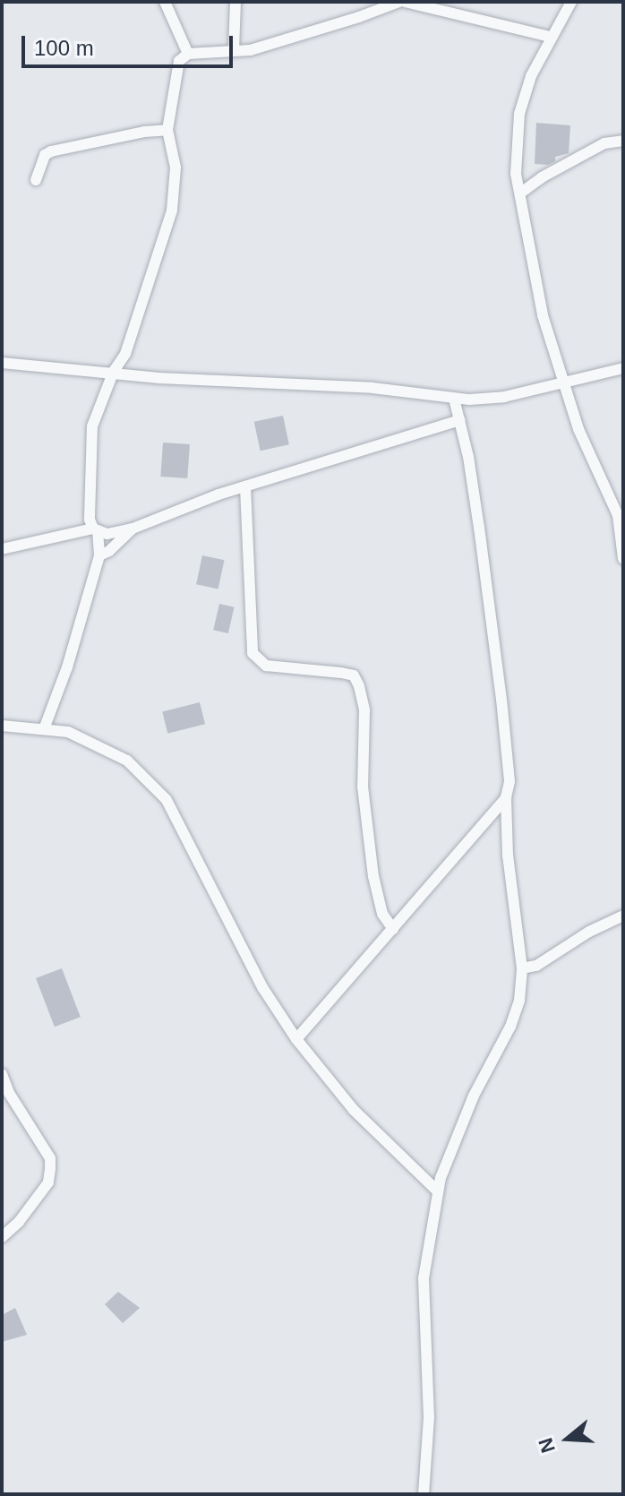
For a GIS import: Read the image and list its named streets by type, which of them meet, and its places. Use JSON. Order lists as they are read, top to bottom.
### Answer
{
  "scale_bar": "100 m",
  "north": "left"
}
